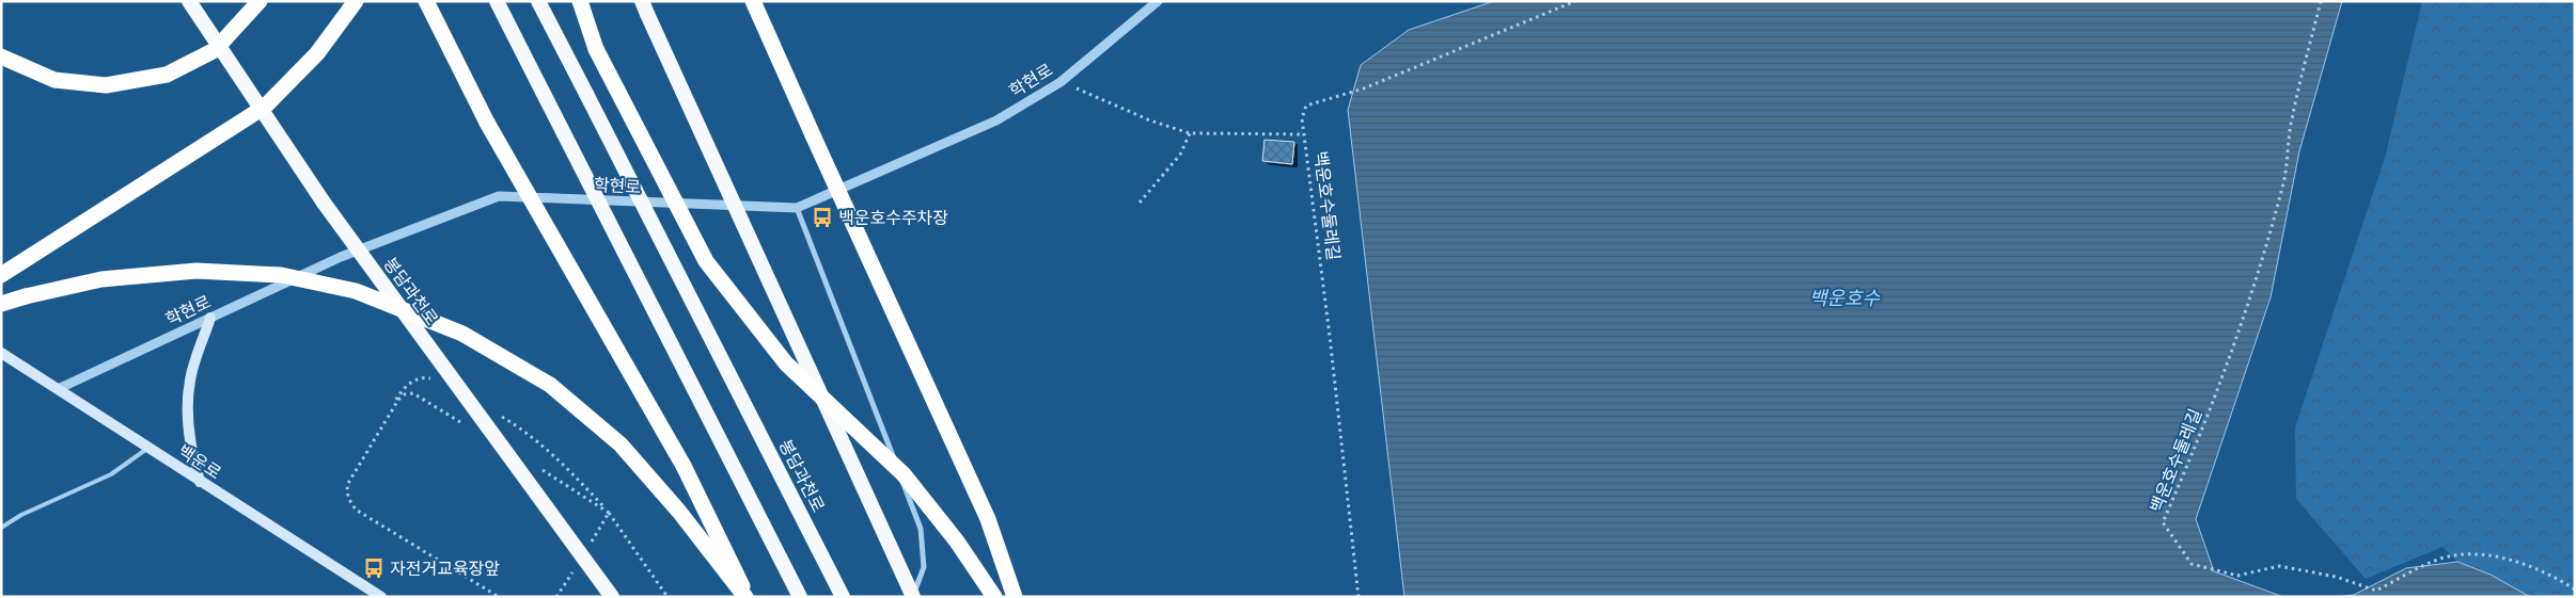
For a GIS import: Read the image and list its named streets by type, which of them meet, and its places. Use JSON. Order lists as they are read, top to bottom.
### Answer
{
  "streets": {
    "highway": ["봉담과천로"],
    "main road": ["백운로"],
    "street": ["학현로"],
    "path": ["백운호수둘레길"]
  },
  "crossings": [
    ["학현로", "백운로"]
  ],
  "water": ["백운호수"],
  "places": {
    "bus stop": ["백운호수주차장", "자전거교육장앞"]
  }
}
